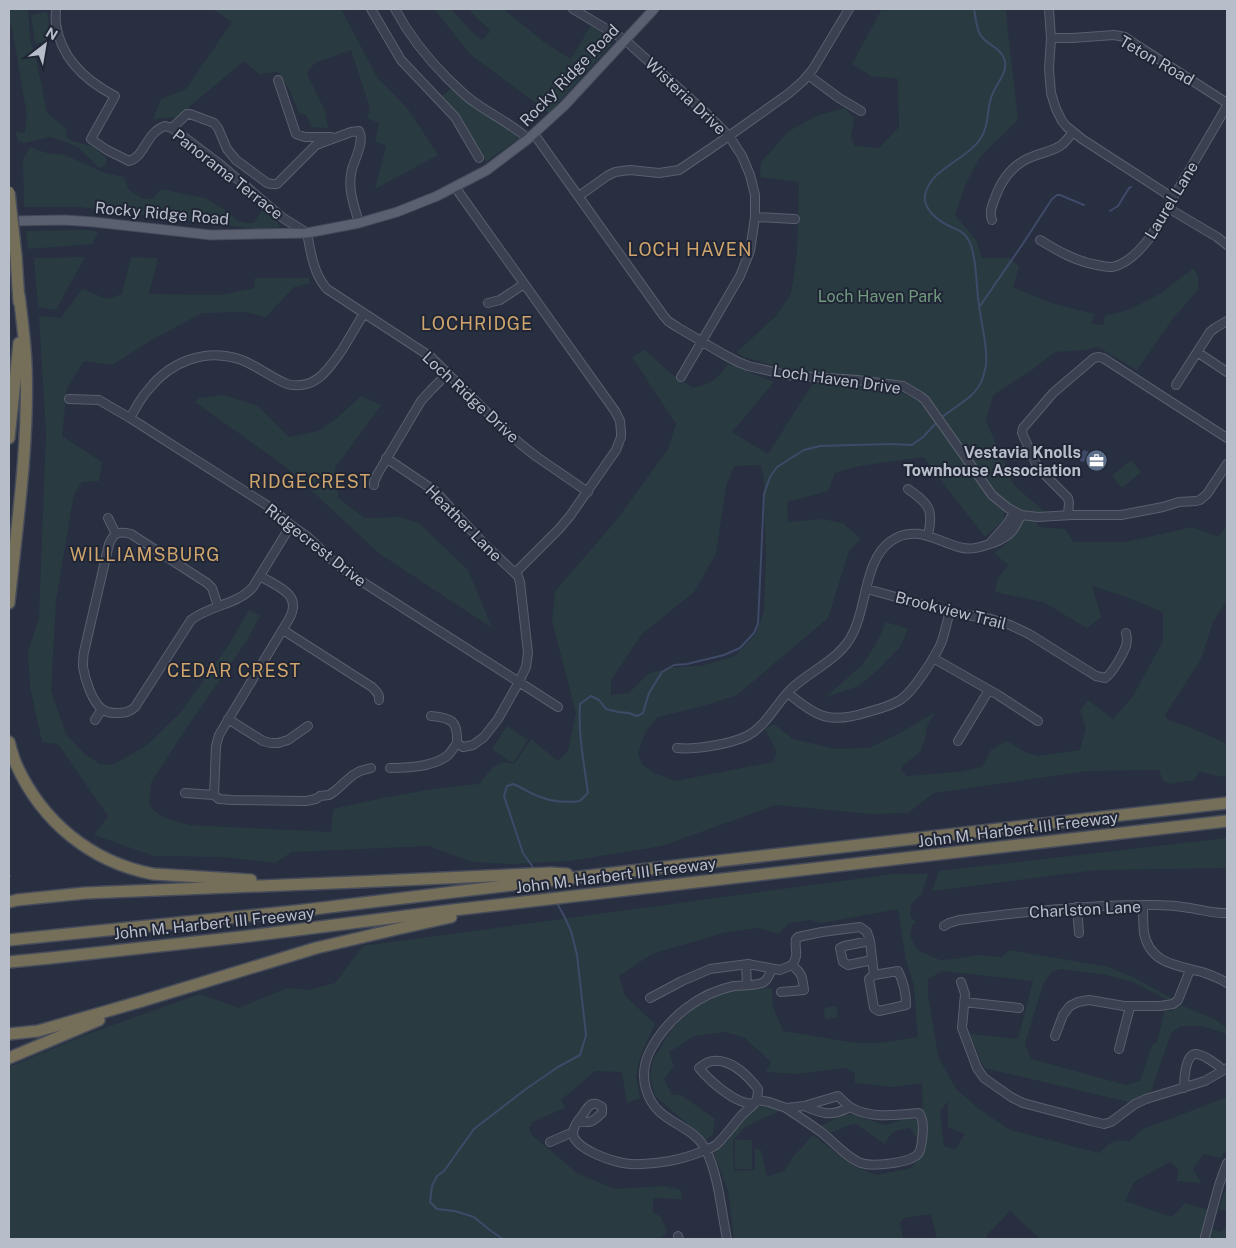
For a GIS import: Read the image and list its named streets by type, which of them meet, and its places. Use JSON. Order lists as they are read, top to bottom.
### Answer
{
  "streets": {
    "highway": ["John M. Harbert III Freeway"],
    "main road": ["Rocky Ridge Road"],
    "street": [
      "Teton Road",
      "Wisteria Drive",
      "Panorama Terrace",
      "Laurel Lane",
      "Loch Haven Drive",
      "Loch Ridge Drive",
      "Heather Lane",
      "Ridgecrest Drive",
      "Brookview Trail",
      "Charlston Lane"
    ]
  },
  "crossings": [
    ["Teton Road", "Laurel Lane"],
    ["Rocky Ridge Road", "Wisteria Drive"],
    ["Rocky Ridge Road", "Panorama Terrace"],
    ["Rocky Ridge Road", "Loch Haven Drive"],
    ["Rocky Ridge Road", "Loch Ridge Drive"],
    ["Wisteria Drive", "Loch Haven Drive"],
    ["Panorama Terrace", "Loch Ridge Drive"]
  ],
  "districts": [
    "LOCH HAVEN",
    "LOCHRIDGE",
    "RIDGECREST",
    "WILLIAMSBURG",
    "CEDAR CREST"
  ],
  "parks": ["Loch Haven Park"],
  "places": {
    "office": ["Vestavia Knolls Townhouse Association"]
  },
  "north": "top right"
}
